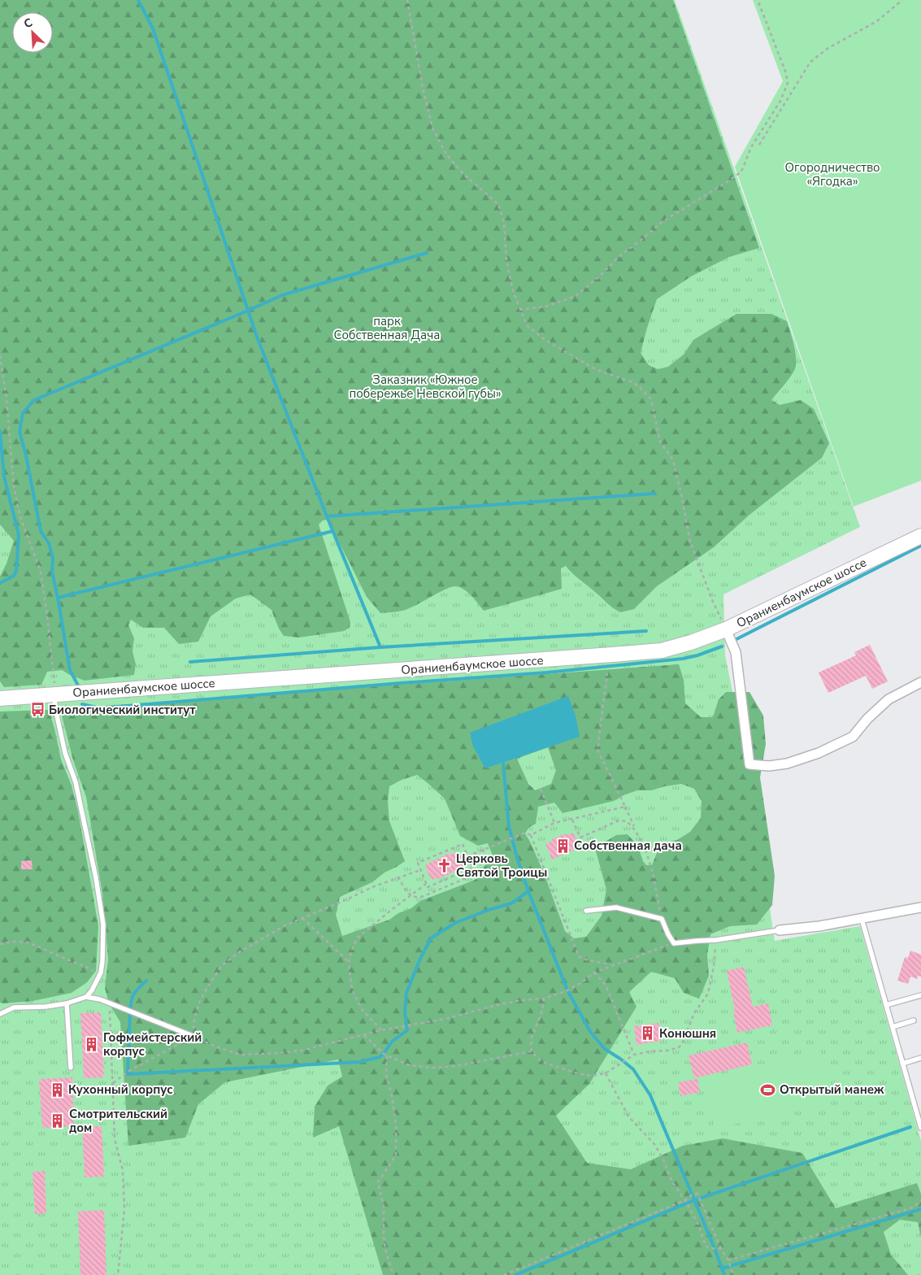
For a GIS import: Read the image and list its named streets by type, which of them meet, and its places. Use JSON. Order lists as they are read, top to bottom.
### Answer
{
  "streets": {
    "main road": ["Ораниенбаумское шоссе"]
  },
  "parks": ["Огородничество «Ягодка»", "парк Собственная Дача", "Заказник «Южное побережье Невской губы»"],
  "places": {
    "bus stop": ["Биологический институт"],
    "building": [
      "Собственная дача",
      "Конюшня",
      "Гофмейстерский корпус",
      "Кухонный корпус",
      "Смотрительский дом"
    ],
    "church": ["Церковь Святой Троицы"],
    "sports": ["Открытый манеж"]
  },
  "north": "top left"
}
